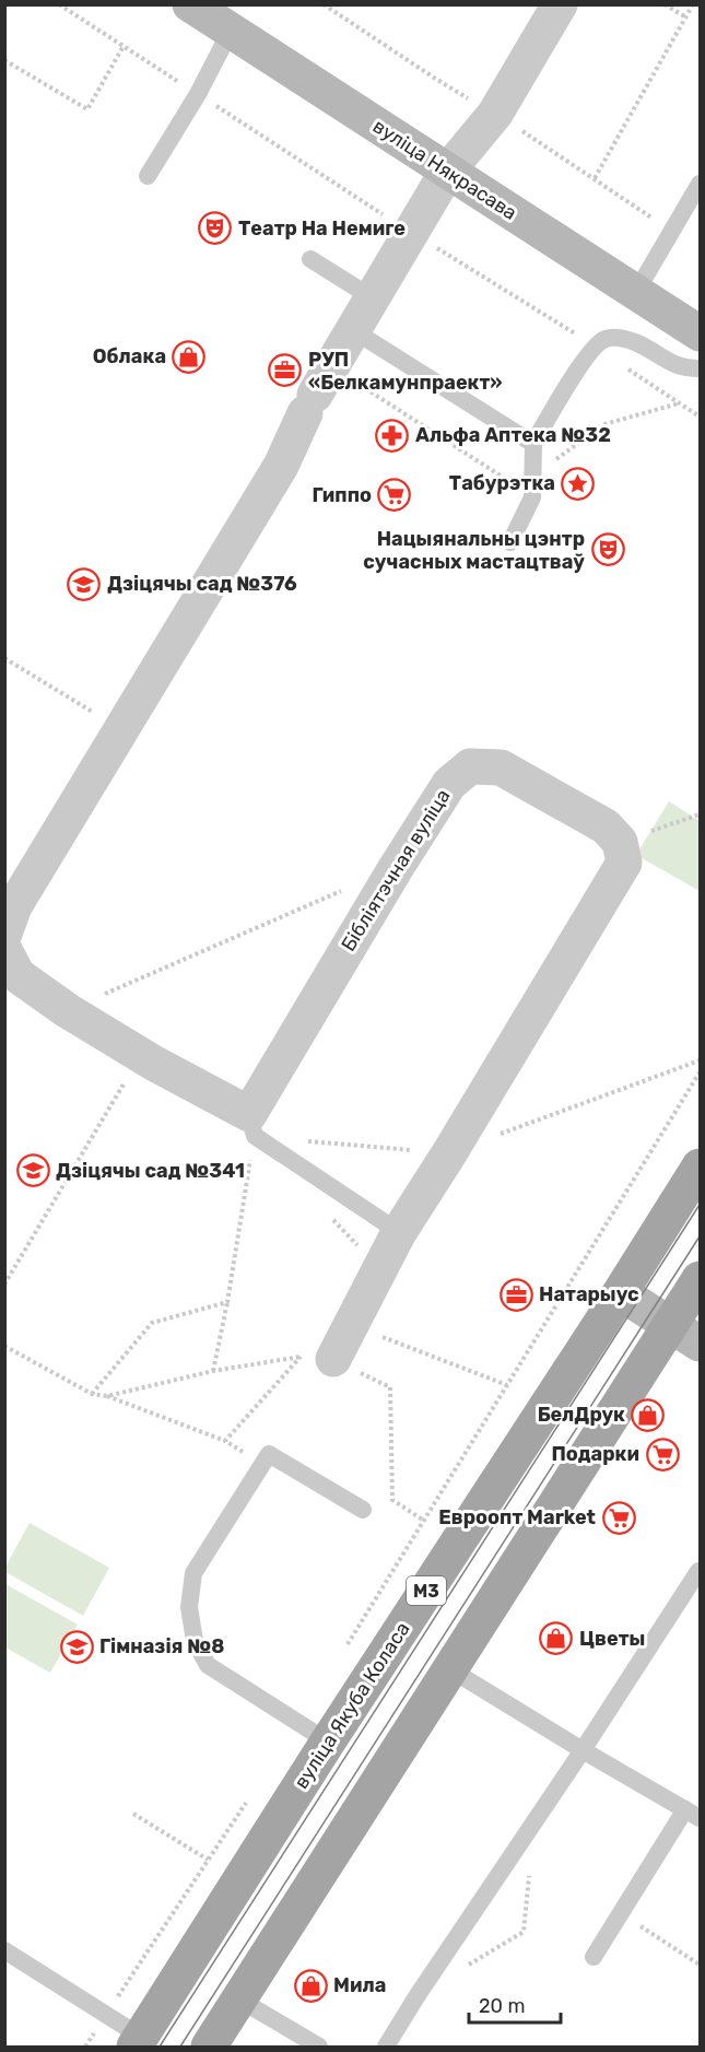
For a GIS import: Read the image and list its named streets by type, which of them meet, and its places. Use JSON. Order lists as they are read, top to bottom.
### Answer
{
  "streets": {
    "main road": ["вуліца Някрасава", "М3", "вуліца Якуба Коласа"],
    "street": ["Бібліятэчная вуліца"]
  },
  "places": {
    "theatre": ["Театр На Немиге", "Нацыянальны цэнтр сучасных мастацтваў"],
    "shop": [
      "Облака",
      "БелДрук",
      "Цветы",
      "Мила"
    ],
    "office": ["РУП «Белкамунпраект»", "Натарыус"],
    "pharmacy": ["Альфа Аптека №32"],
    "place": ["Табурэтка"],
    "supermarket": ["Гиппо", "Подарки", "Евроопт Market"],
    "school or university": ["Дзіцячы сад №376", "Дзіцячы сад №341", "Гімназія №8"]
  },
  "scale_bar": "20 m"
}
